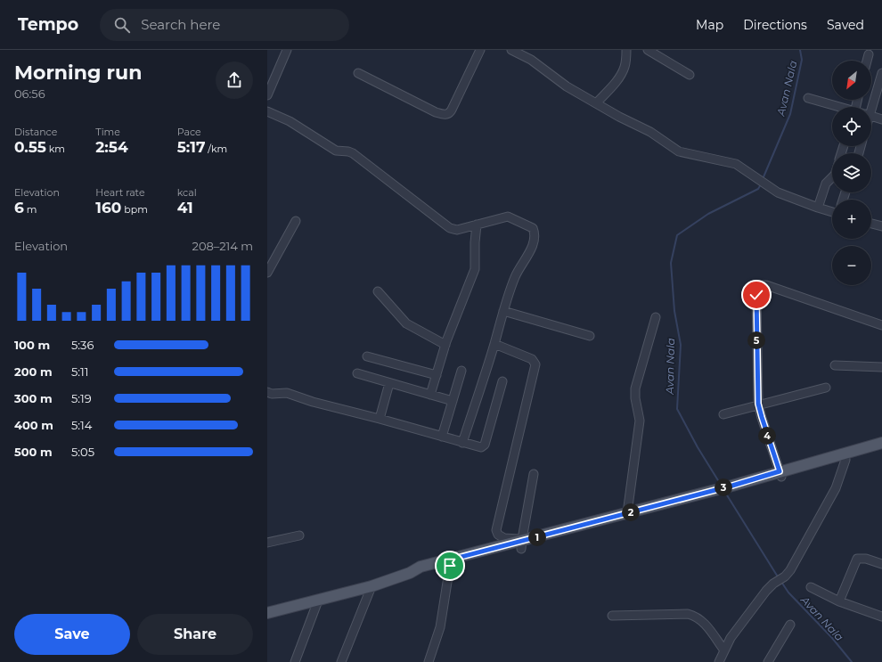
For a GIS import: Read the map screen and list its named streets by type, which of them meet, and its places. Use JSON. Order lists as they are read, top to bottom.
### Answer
{
  "water": ["Avan Nala"],
  "north": "bottom left",
  "page": {
    "header": "Tempo",
    "search": "Search here",
    "nav": ["Map", "Directions", "Saved"],
    "heading": ["Morning run", "06:56"],
    "map_buttons": ["+", "−"],
    "stats": [
      ["Distance", "0.55 km"],
      ["Time", "2:54"],
      ["Pace", "5:17 /km"],
      ["Elevation", "6 m"],
      ["Heart rate", "160 bpm"],
      ["kcal", "41"]
    ],
    "chart": ["Elevation", "208–214 m"],
    "list": [
      {
        "name": "100 m",
        "note": "5:36"
      },
      {
        "name": "200 m",
        "note": "5:11"
      },
      {
        "name": "300 m",
        "note": "5:19"
      },
      {
        "name": "400 m",
        "note": "5:14"
      },
      {
        "name": "500 m",
        "note": "5:05"
      }
    ],
    "pins": [
      "5",
      "4",
      "3",
      "2",
      "1"
    ],
    "buttons": ["Save", "Share"]
  }
}
